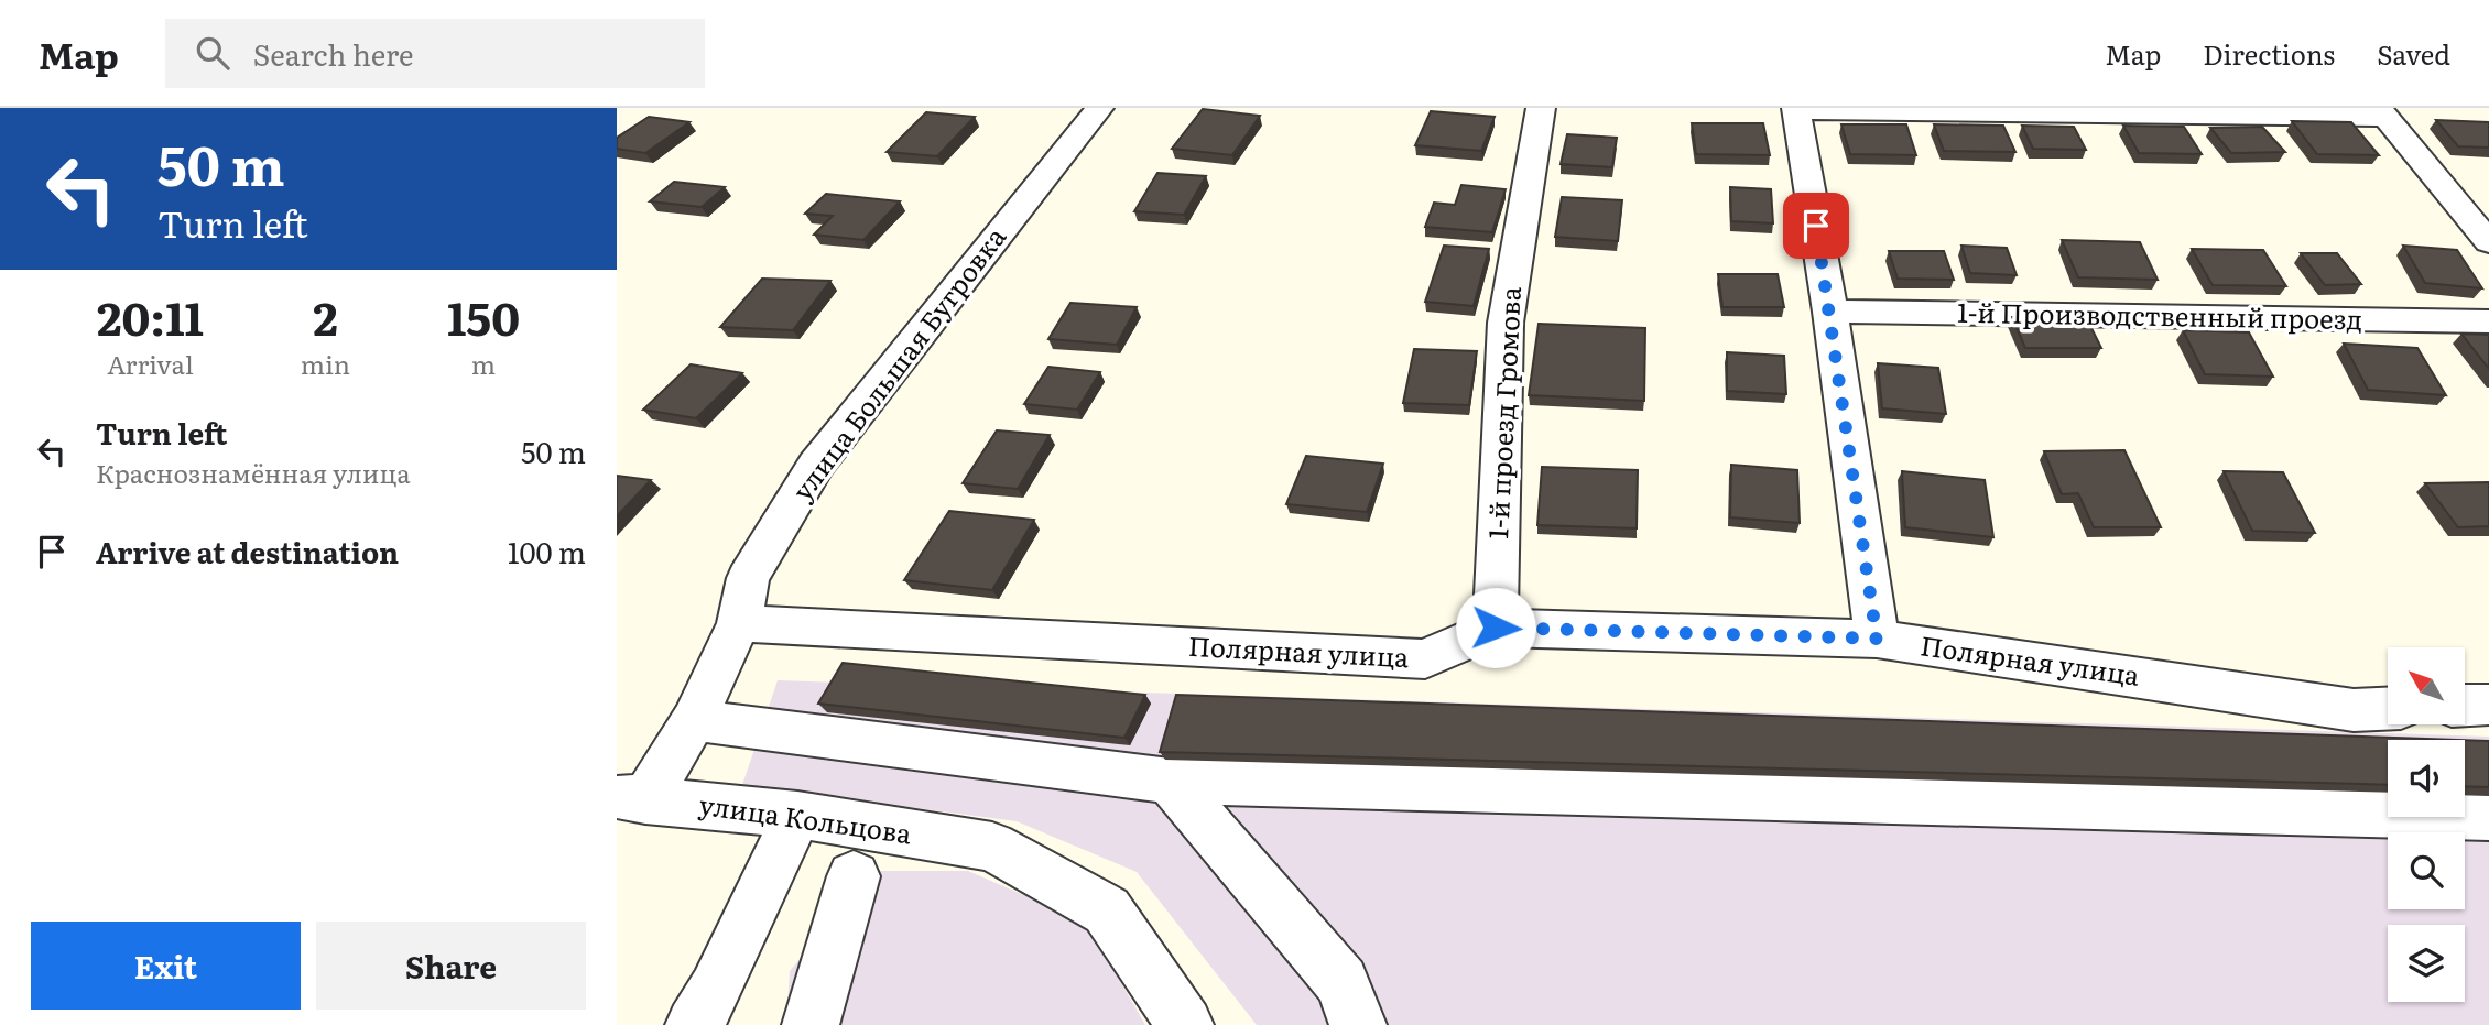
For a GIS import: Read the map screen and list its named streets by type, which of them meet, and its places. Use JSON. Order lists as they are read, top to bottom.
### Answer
{
  "streets": {
    "street": [
      "1-й Производственный проезд",
      "улица Большая Бугровка",
      "1-й проезд Громова",
      "Полярная улица",
      "улица Кольцова"
    ]
  },
  "crossings": [
    ["улица Большая Бугровка", "Полярная улица"],
    ["улица Большая Бугровка", "улица Кольцова"],
    ["1-й проезд Громова", "Полярная улица"]
  ],
  "north": "top left",
  "page": {
    "header": "Map",
    "search": "Search here",
    "nav": ["Map", "Directions", "Saved"],
    "turn": ["50 m", "Turn left"],
    "eta": [
      "20:11",
      "Arrival",
      "2",
      "min",
      "150",
      "m"
    ],
    "list": [
      {
        "name": "Turn left",
        "note": "Краснознамённая улица",
        "value": "50 m"
      },
      {
        "name": "Arrive at destination",
        "value": "100 m"
      }
    ],
    "buttons": ["Exit", "Share"]
  }
}
